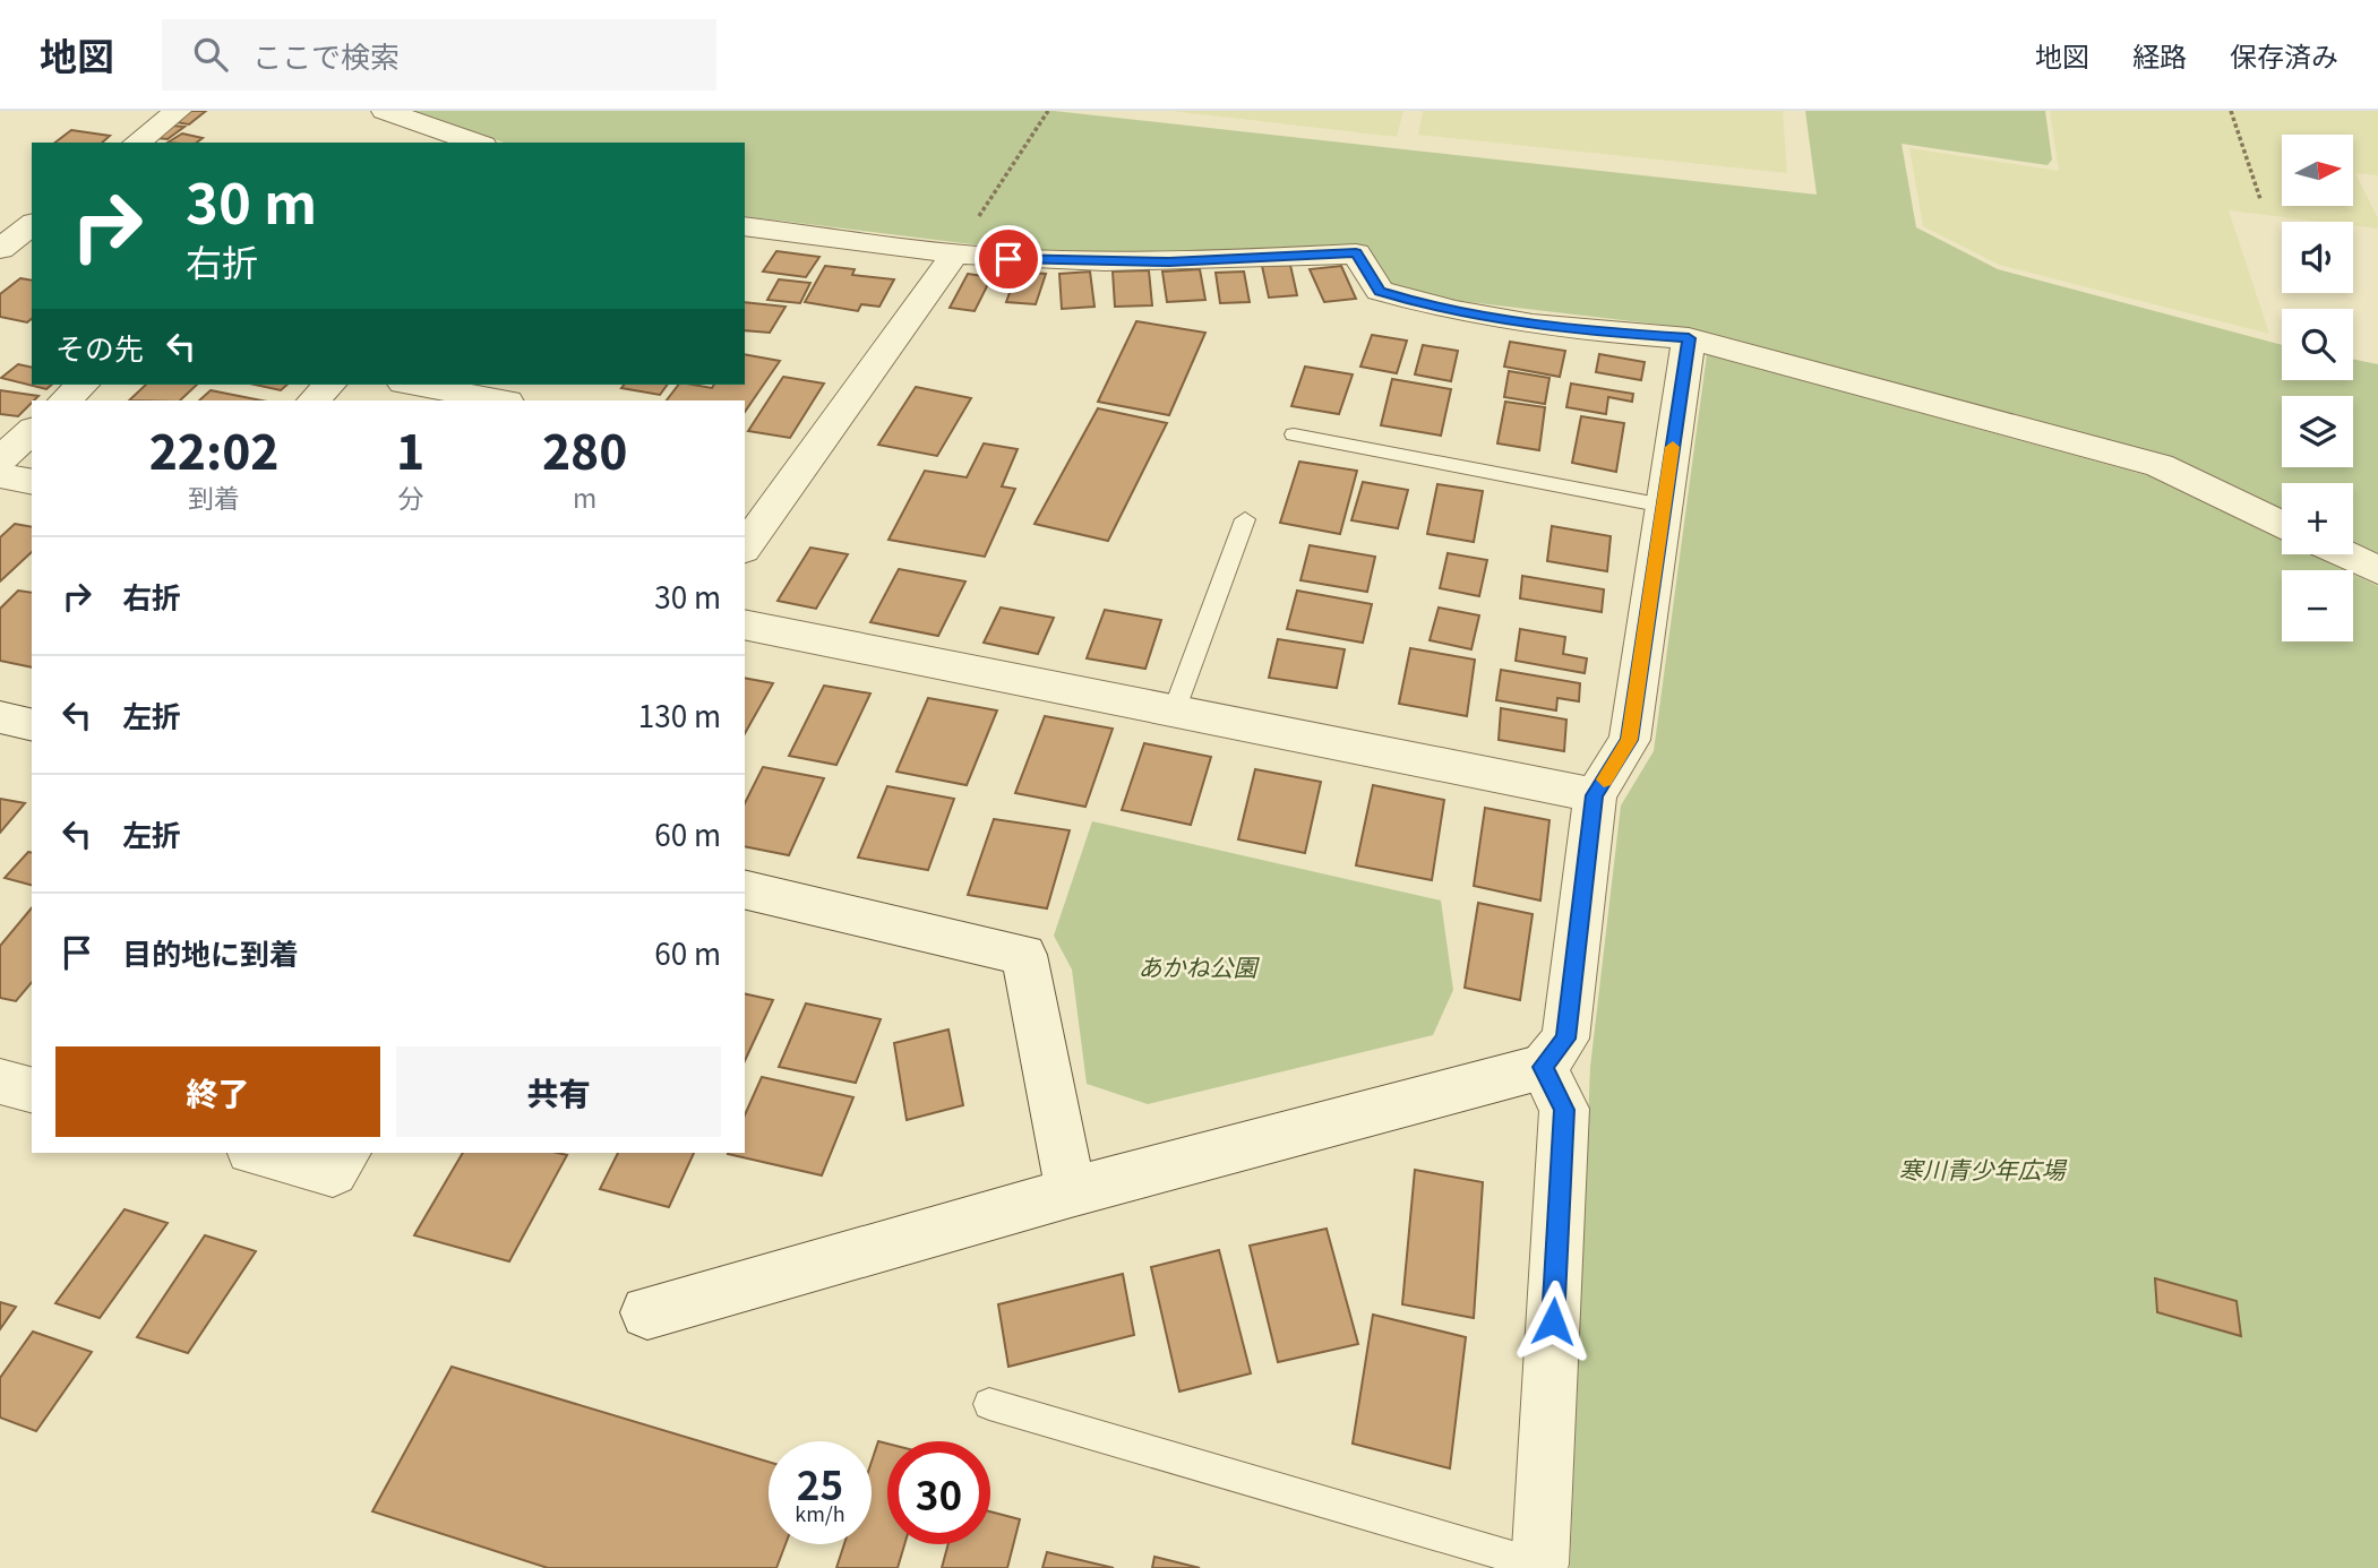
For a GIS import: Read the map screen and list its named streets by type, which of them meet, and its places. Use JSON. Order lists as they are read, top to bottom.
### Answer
{
  "parks": ["あかね公園", "寒川青少年広場"],
  "north": "right",
  "page": {
    "header": "地図",
    "search": "ここで検索",
    "nav": ["地図", "経路", "保存済み"],
    "map_buttons": ["+", "−"],
    "turn": ["30 m", "右折"],
    "then": "その先",
    "eta": [
      "22:02",
      "到着",
      "1",
      "分",
      "280",
      "m"
    ],
    "list": [
      {
        "name": "右折",
        "value": "30 m"
      },
      {
        "name": "左折",
        "value": "130 m"
      },
      {
        "name": "左折",
        "value": "60 m"
      },
      {
        "name": "目的地に到着",
        "value": "60 m"
      }
    ],
    "buttons": ["終了", "共有"],
    "speed": "25 km/h",
    "limit": "30"
  }
}
